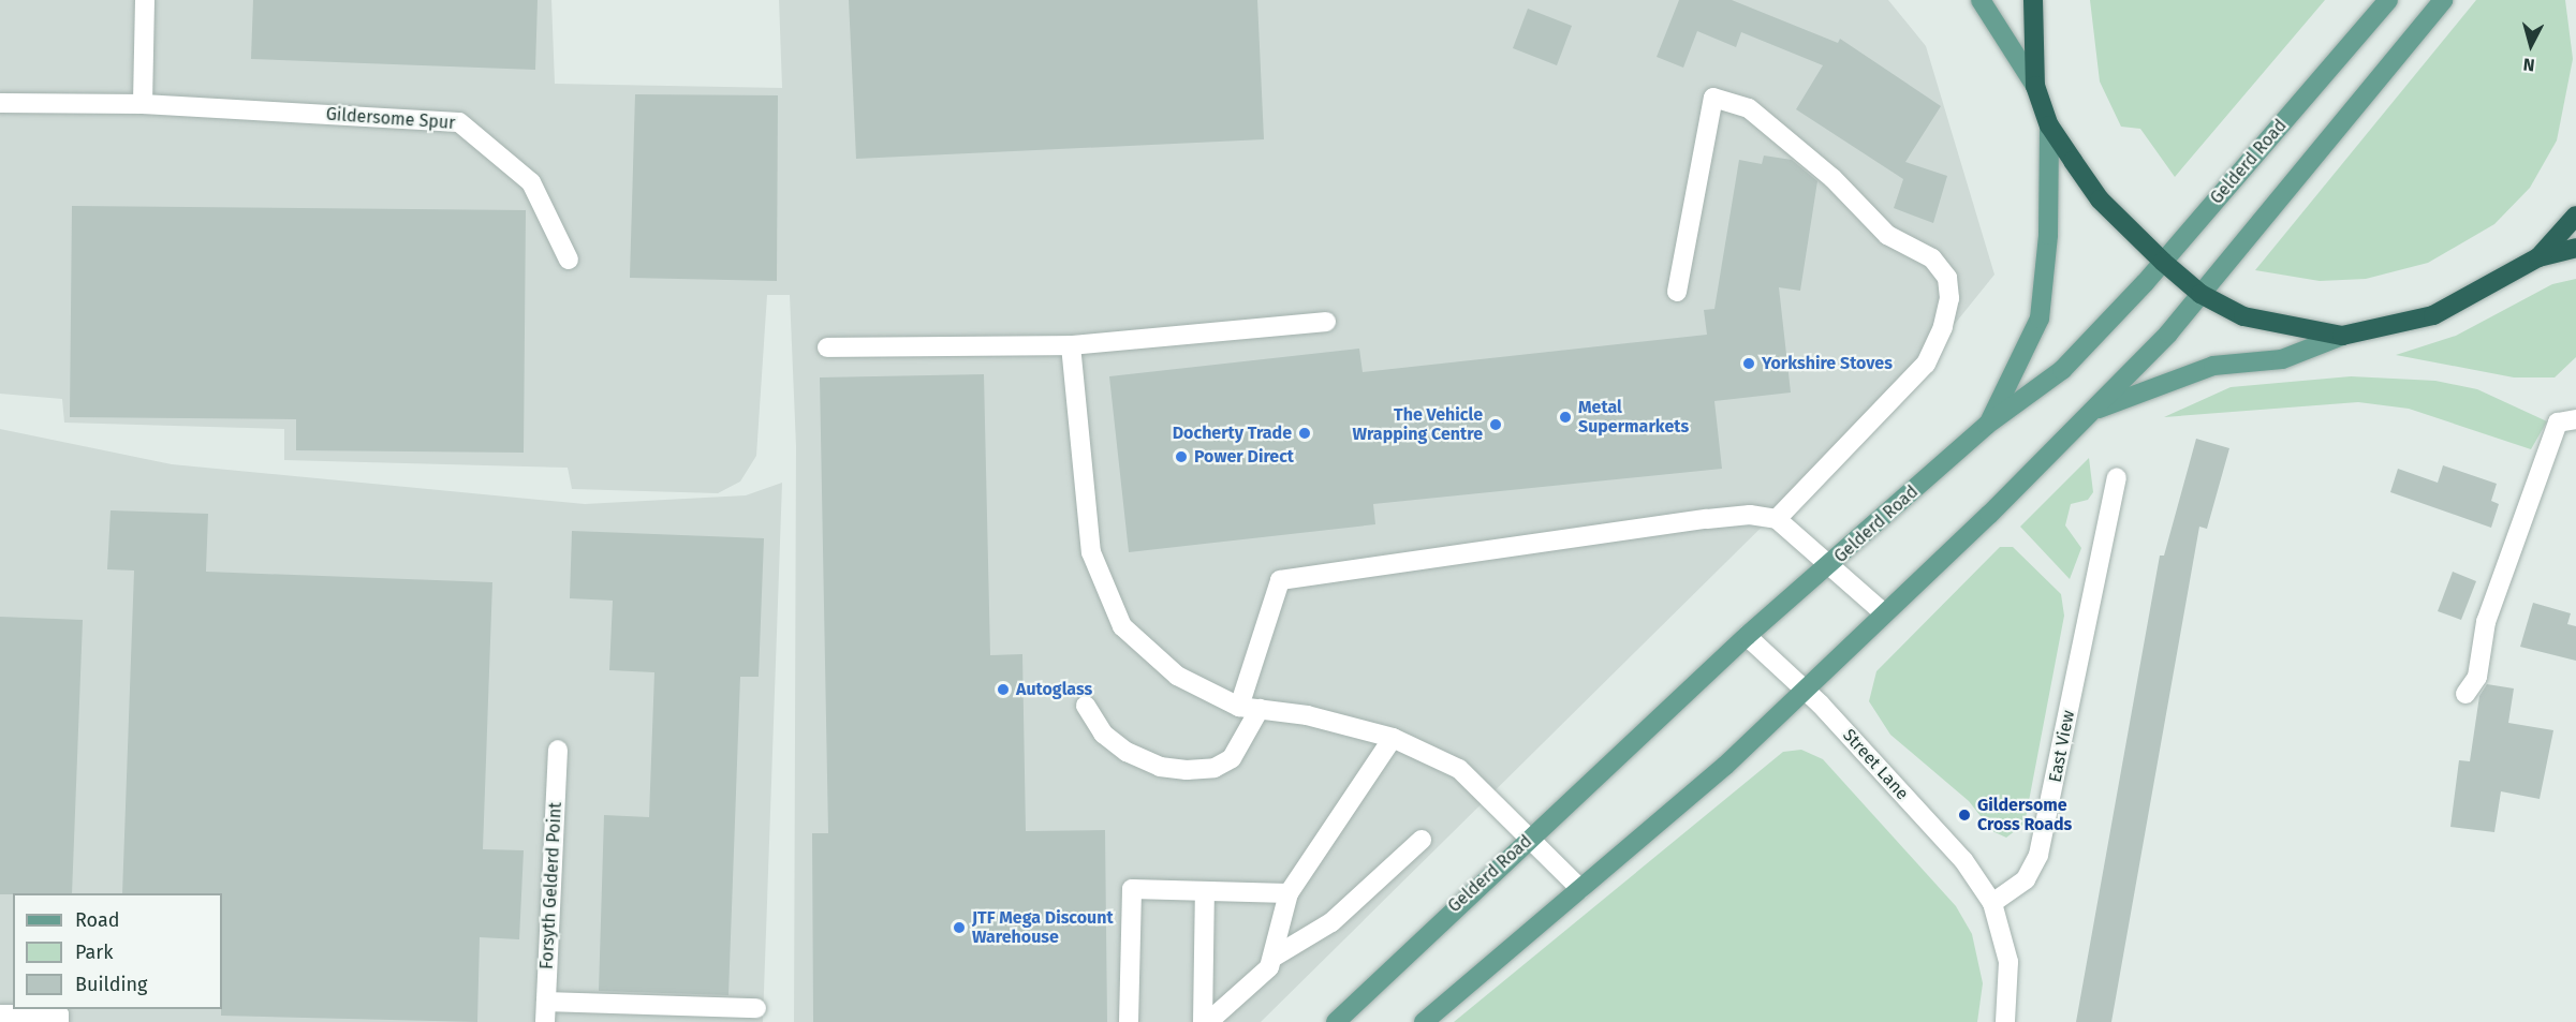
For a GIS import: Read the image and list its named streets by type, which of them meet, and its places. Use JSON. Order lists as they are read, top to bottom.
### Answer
{
  "streets": {
    "main road": ["Gelderd Road"],
    "street": [
      "Gildersome Spur",
      "East View",
      "Street Lane",
      "Forsyth Gelderd Point"
    ]
  },
  "crossings": [
    ["Gelderd Road", "Street Lane"],
    ["East View", "Street Lane"]
  ],
  "places": [
    "Yorkshire Stoves",
    "Metal Supermarkets",
    "The Vehicle Wrapping Centre",
    "Docherty Trade",
    "Power Direct",
    "Autoglass",
    "Gildersome Cross Roads",
    "JTF Mega Discount Warehouse"
  ],
  "legend": ["Road", "Park", "Building"],
  "north": "bottom"
}
